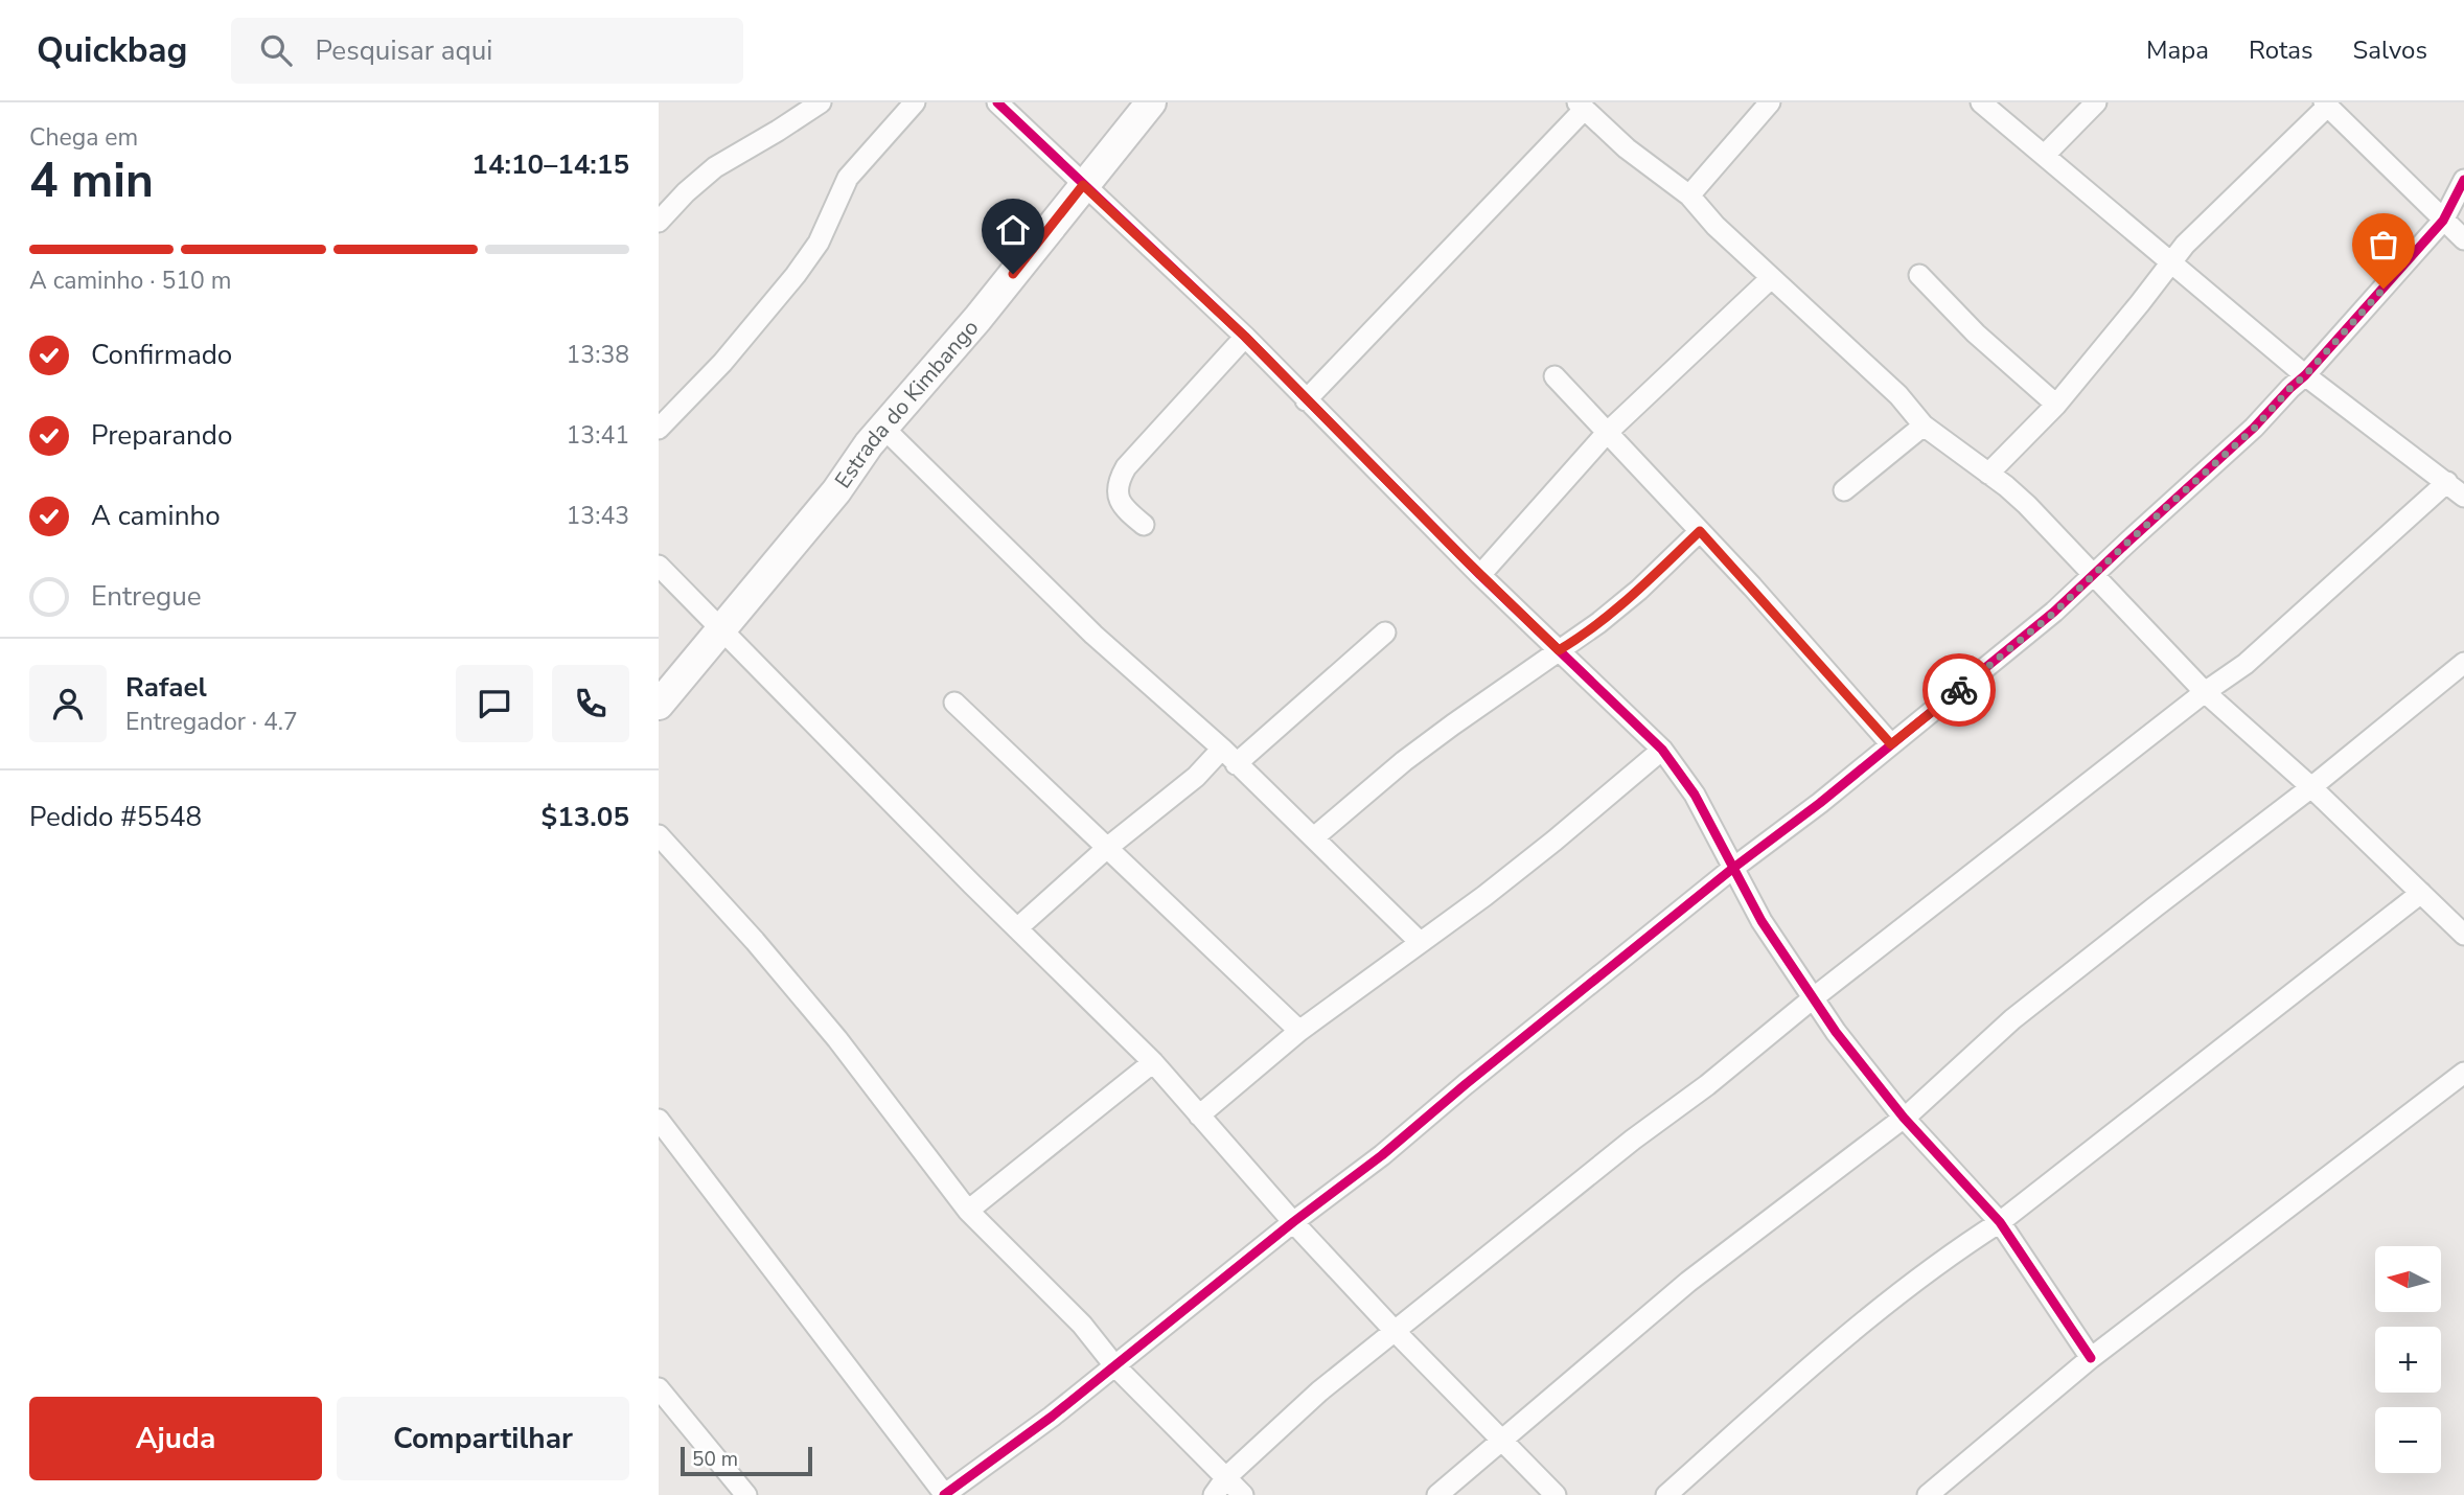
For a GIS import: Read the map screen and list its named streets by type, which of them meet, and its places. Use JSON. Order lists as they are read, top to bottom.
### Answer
{
  "streets": {
    "street": ["Estrada do Kimbango"]
  },
  "scale_bar": "50 m",
  "north": "left",
  "page": {
    "header": "Quickbag",
    "search": "Pesquisar aqui",
    "nav": ["Mapa", "Rotas", "Salvos"],
    "heading": ["4 min", "Chega em", "14:10–14:15"],
    "panel": [
      "Rafael",
      "Entregador · 4.7",
      "Pedido #5548",
      "$13.05"
    ],
    "bar": "A caminho · 510 m",
    "list": [
      ["Confirmado", "13:38"],
      ["Preparando", "13:41"],
      ["A caminho", "13:43"],
      "Entregue"
    ],
    "map_buttons": ["+", "−"],
    "buttons": ["Ajuda", "Compartilhar"],
    "scale": "50 m"
  }
}
